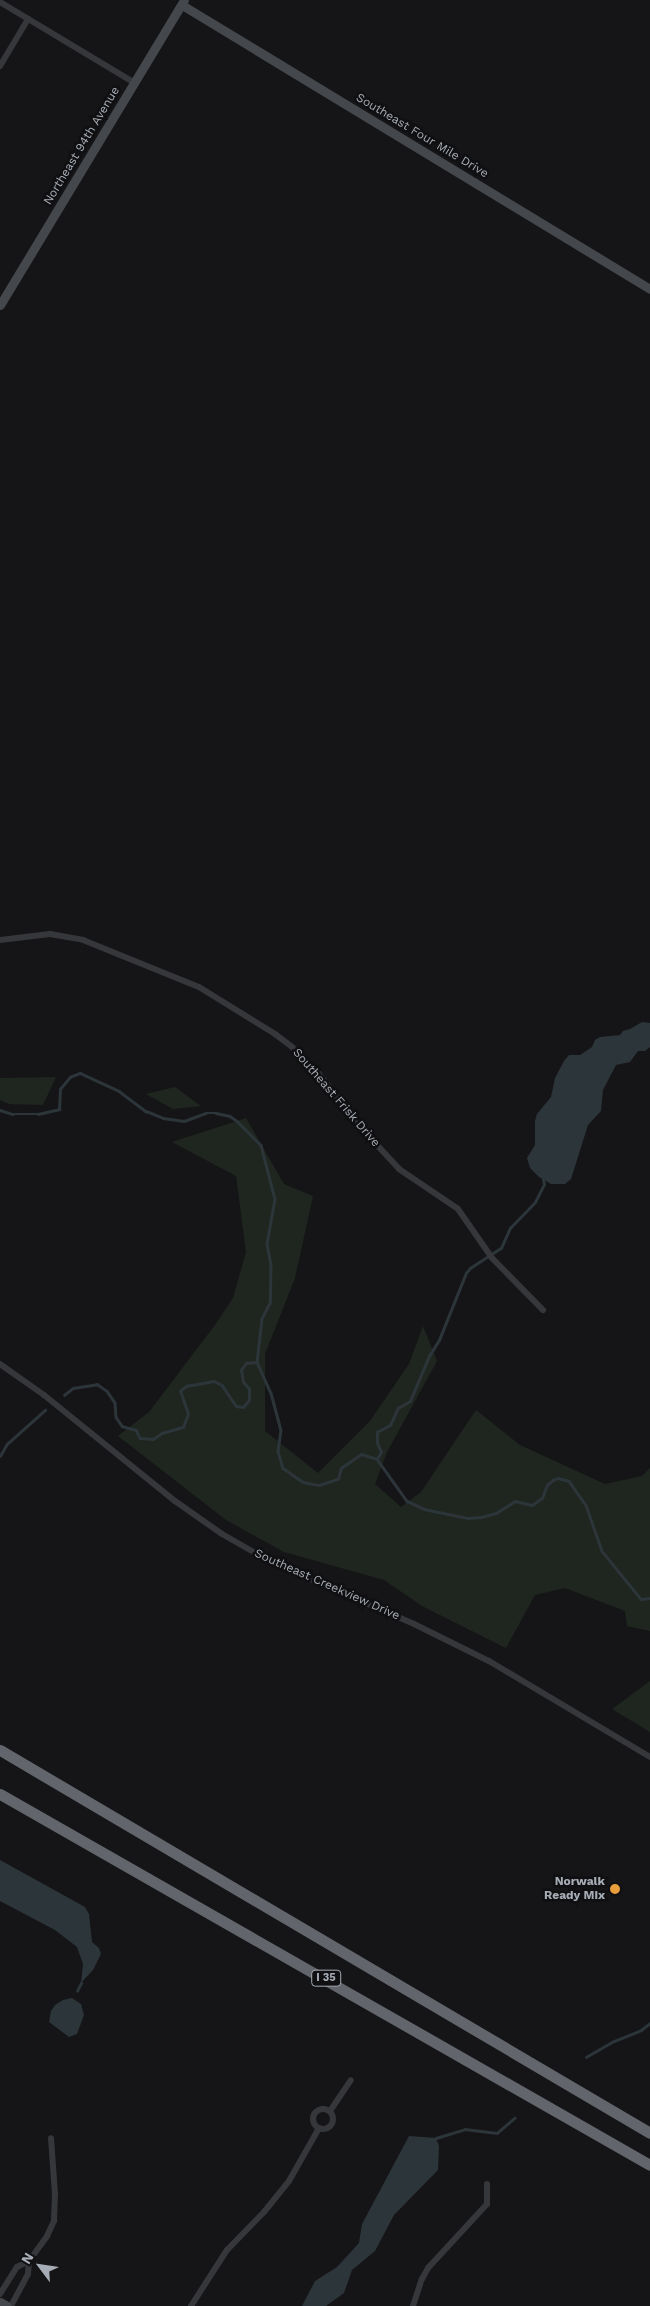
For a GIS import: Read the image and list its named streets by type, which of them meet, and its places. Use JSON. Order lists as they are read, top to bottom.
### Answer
{
  "streets": {
    "highway": ["I 35"],
    "main road": ["Southeast Four Mile Drive", "Northeast 94th Avenue"],
    "street": ["Southeast Frisk Drive", "Southeast Creekview Drive"]
  },
  "crossings": [
    ["Southeast Four Mile Drive", "Northeast 94th Avenue"]
  ],
  "places": ["Norwalk Ready Mix"],
  "north": "top left"
}
